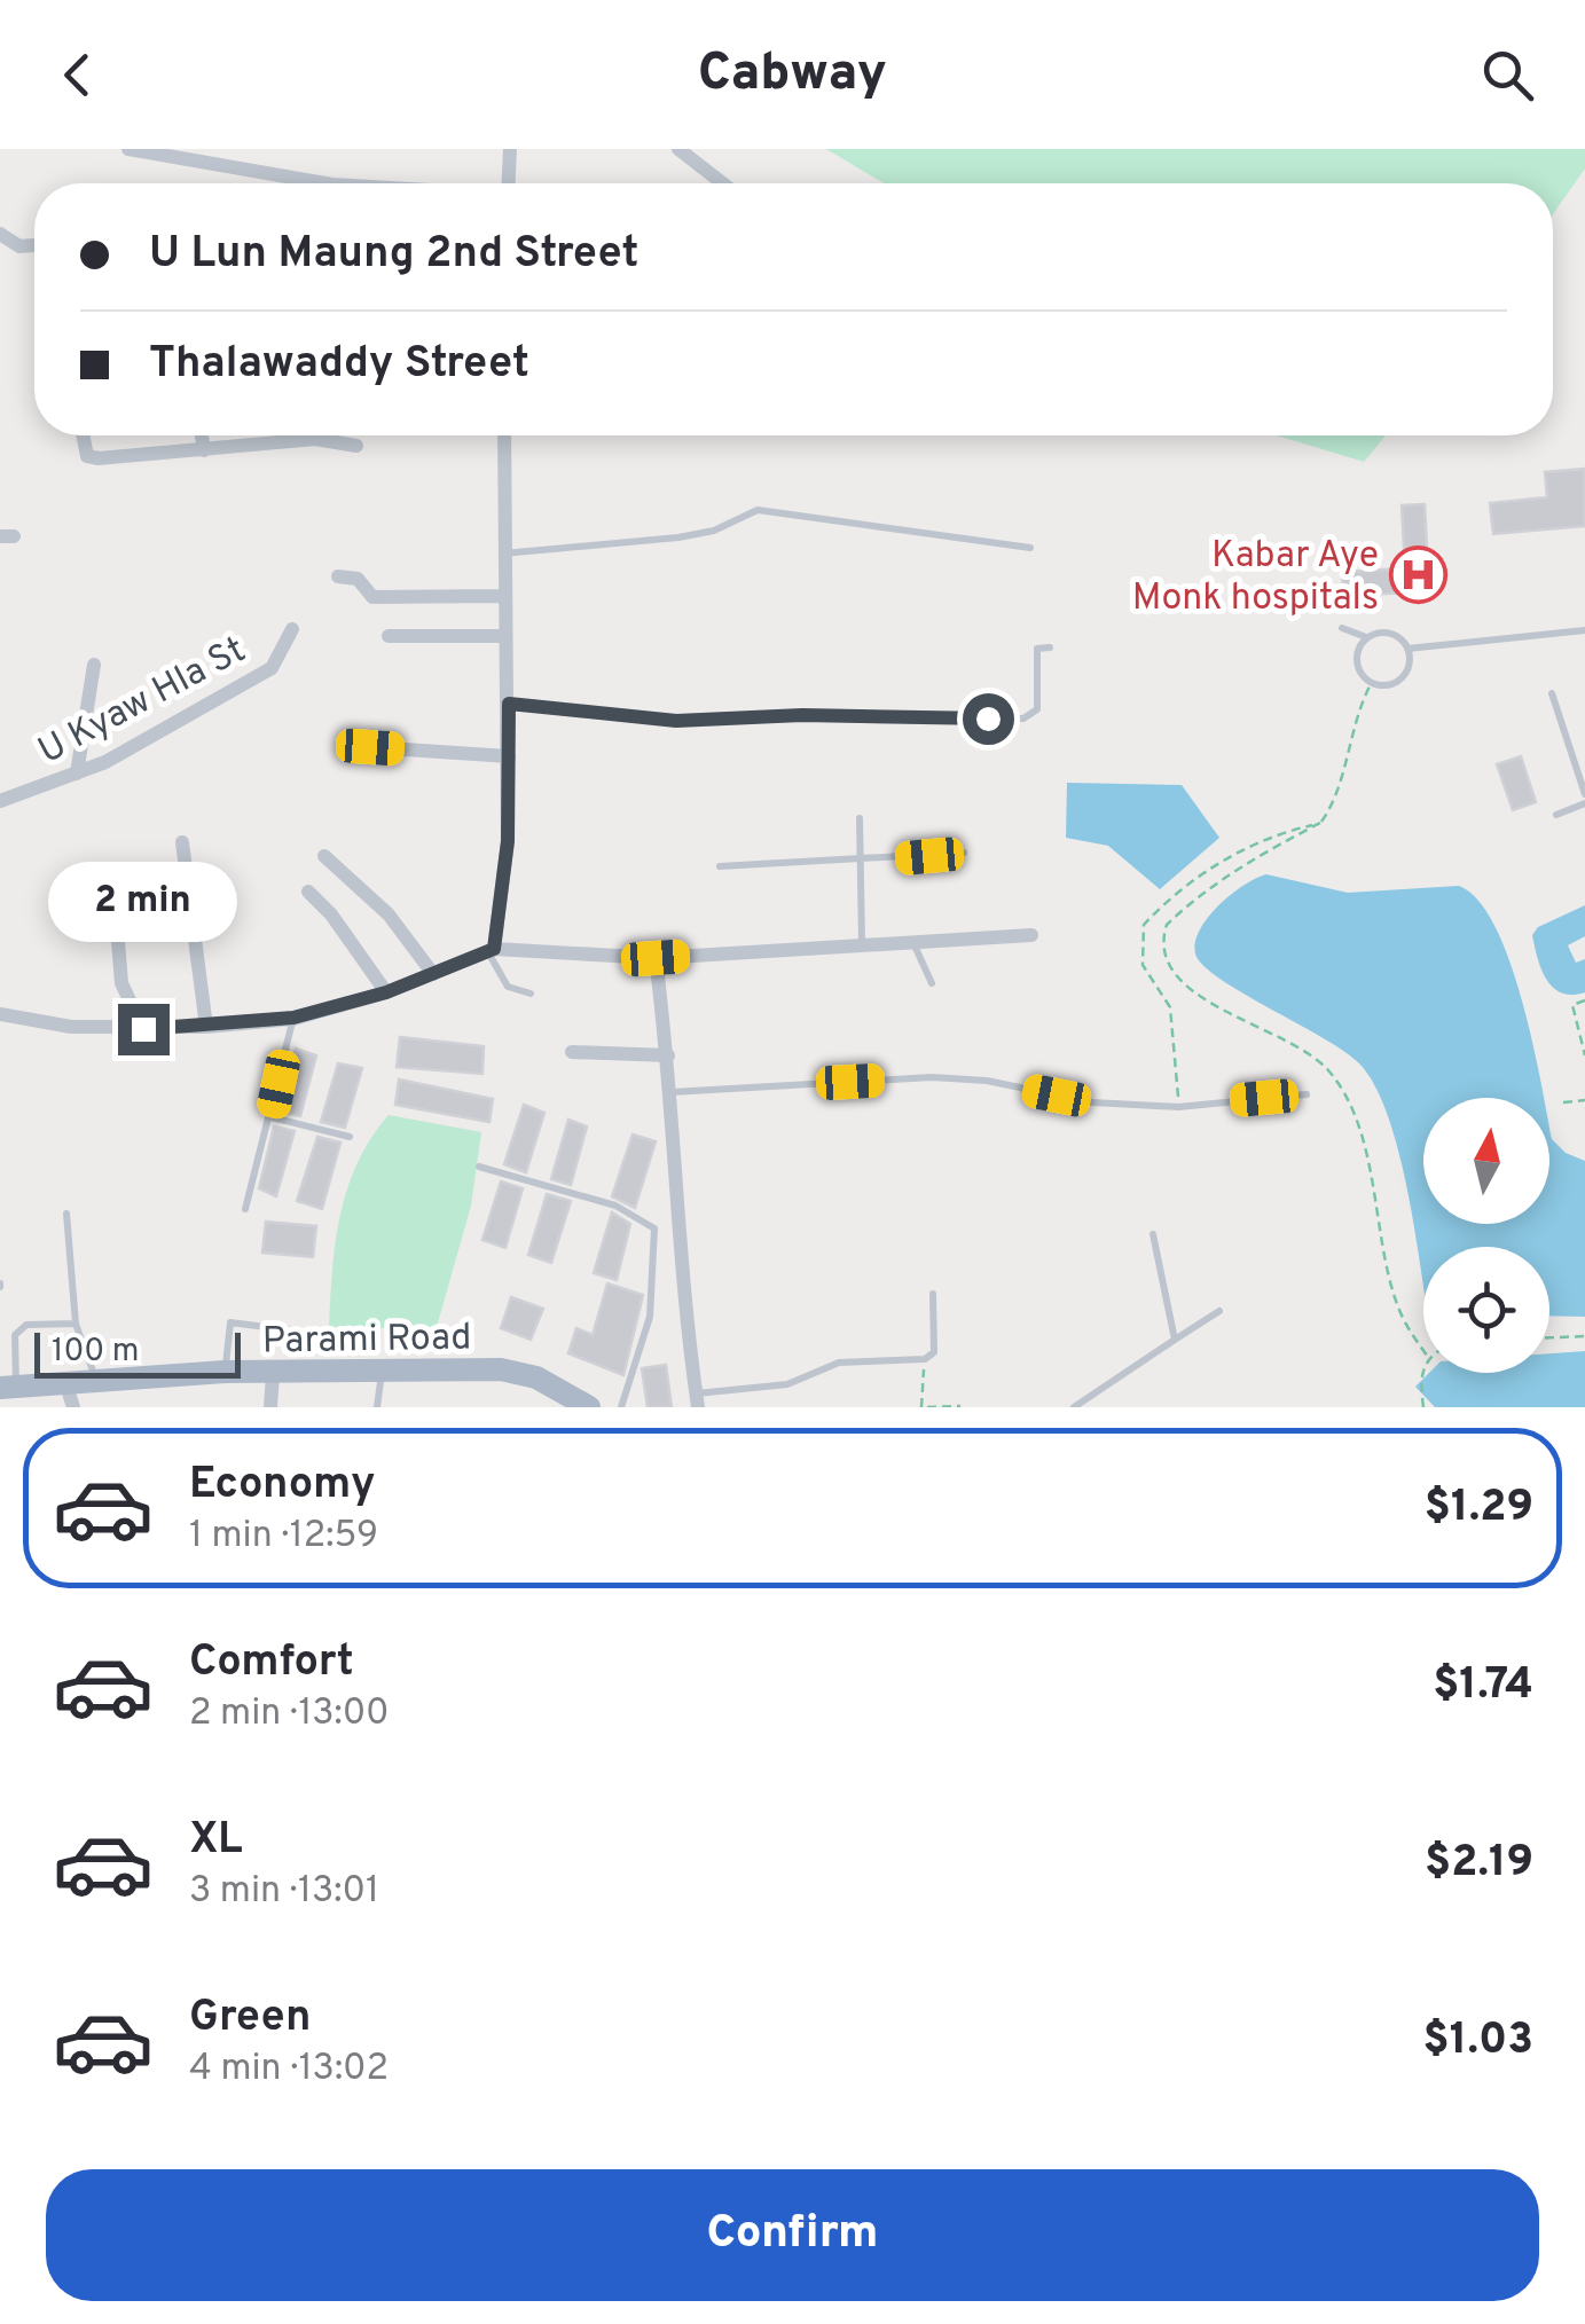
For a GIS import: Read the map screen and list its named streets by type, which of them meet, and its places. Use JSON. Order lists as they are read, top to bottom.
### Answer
{
  "streets": {
    "main road": ["Parami Road"],
    "street": ["U Kyaw Hla St"]
  },
  "places": {
    "hospital": ["Kabar Aye Monk hospitals"]
  },
  "scale_bar": "100 m",
  "north": "top",
  "page": {
    "header": "Cabway",
    "banner": ["U Lun Maung 2nd Street", "Thalawaddy Street"],
    "bubble": "2 min",
    "scale": "100 m",
    "list": [
      {
        "name": "Economy",
        "note": "1 min · 12:59",
        "value": "$1.29"
      },
      {
        "name": "Comfort",
        "note": "2 min · 13:00",
        "value": "$1.74"
      },
      {
        "name": "XL",
        "note": "3 min · 13:01",
        "value": "$2.19"
      },
      {
        "name": "Green",
        "note": "4 min · 13:02",
        "value": "$1.03"
      }
    ],
    "buttons": "Confirm"
  }
}
